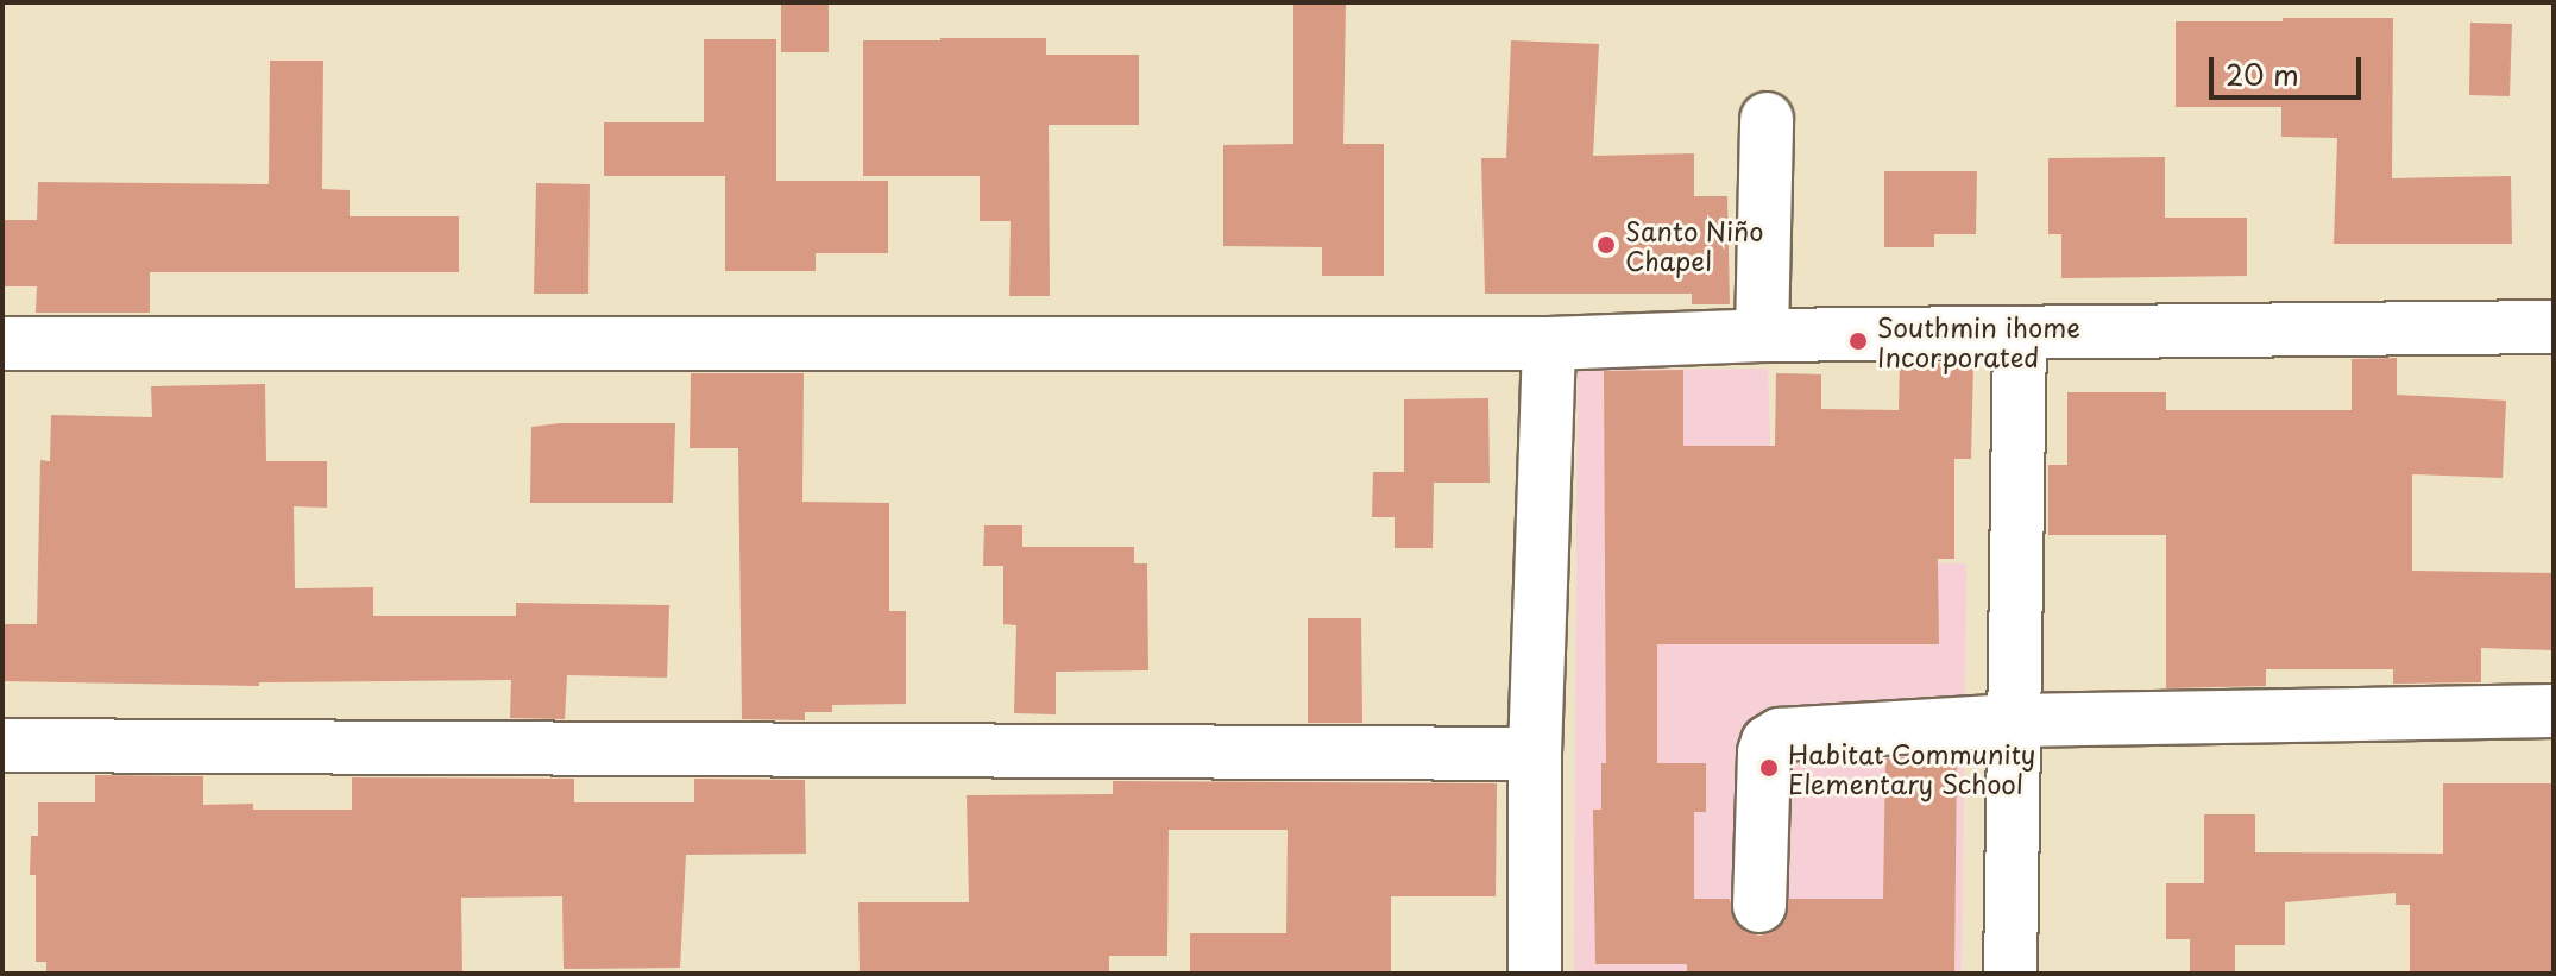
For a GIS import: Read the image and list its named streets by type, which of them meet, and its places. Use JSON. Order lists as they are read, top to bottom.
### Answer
{
  "places": ["Santo Niño Chapel", "Southmin ihome Incorporated", "Habitat Community Elementary School"],
  "scale_bar": "20 m"
}
